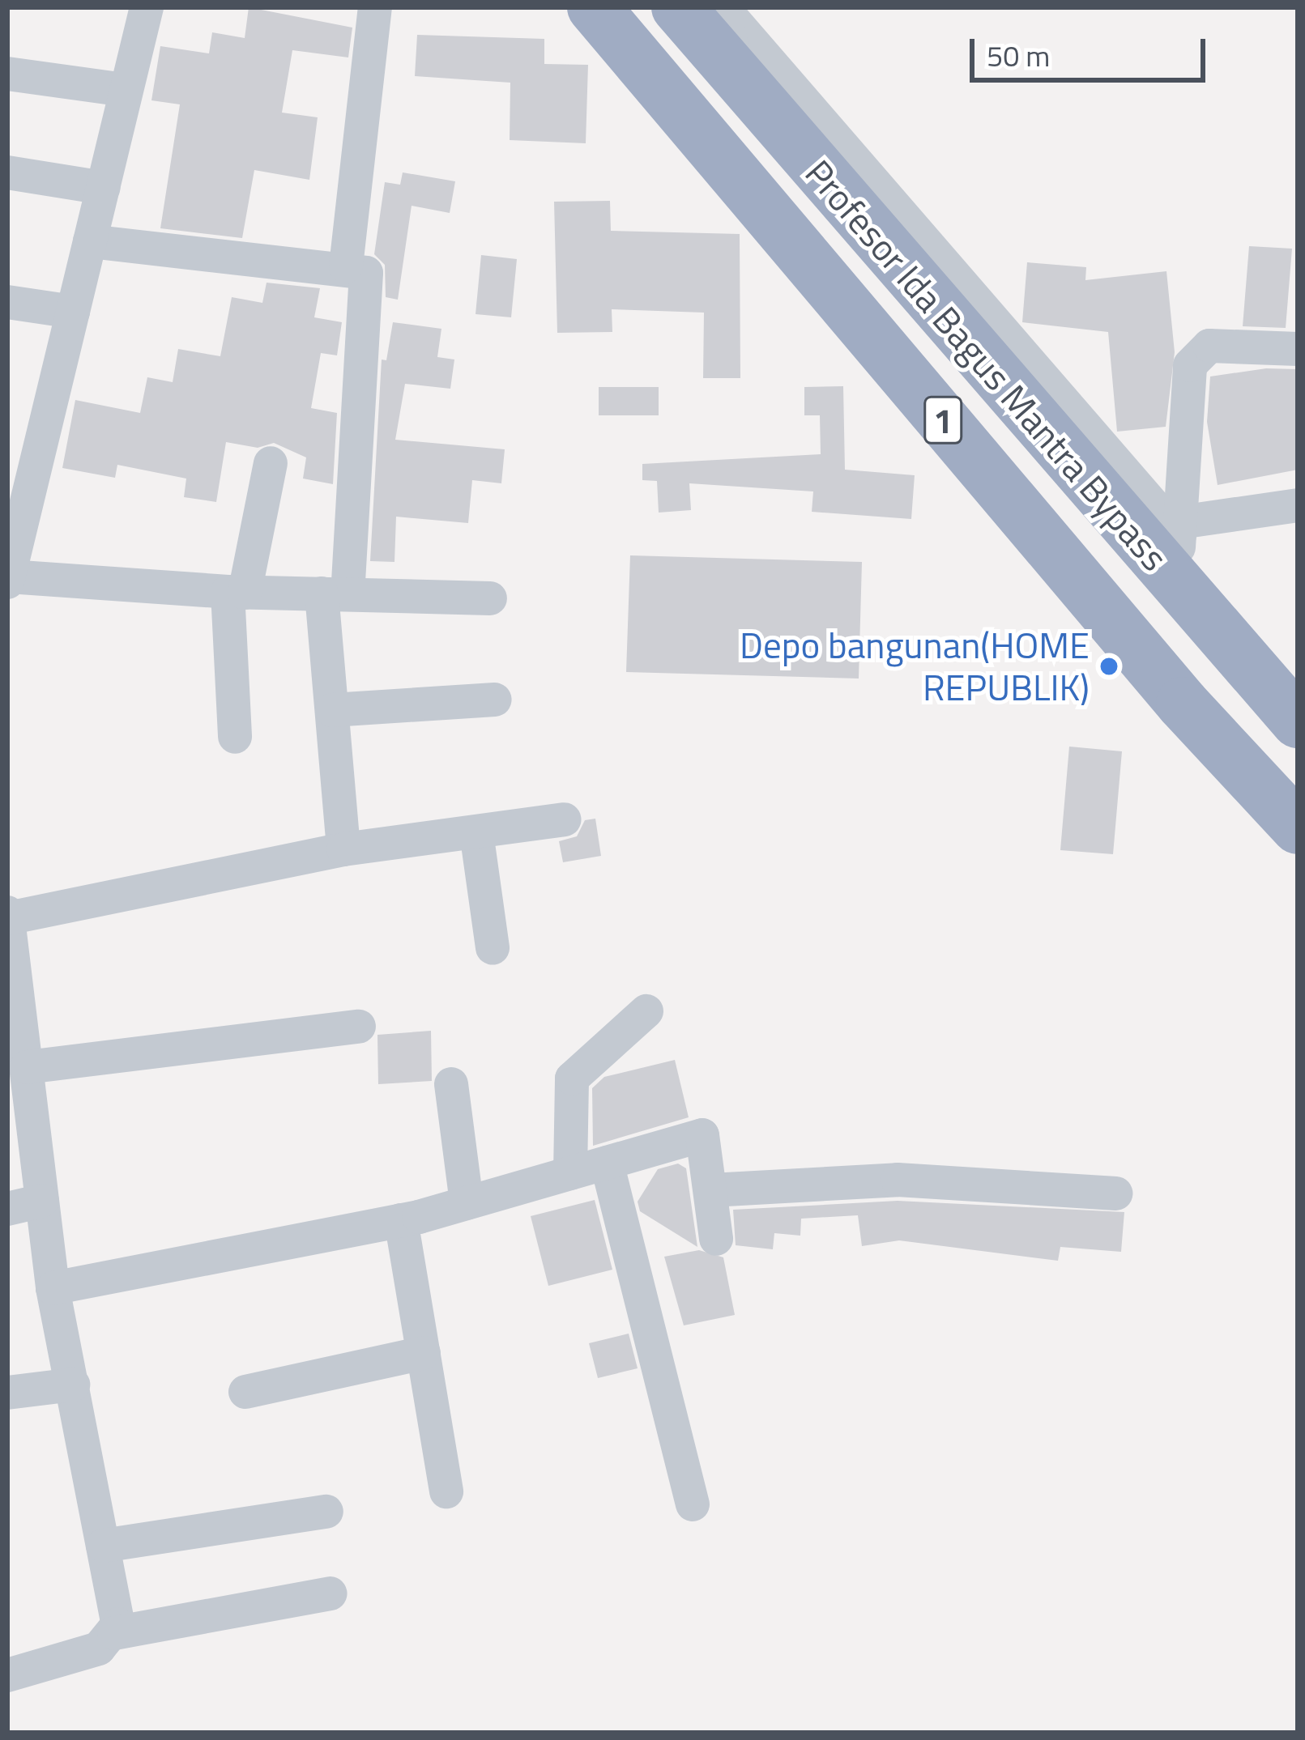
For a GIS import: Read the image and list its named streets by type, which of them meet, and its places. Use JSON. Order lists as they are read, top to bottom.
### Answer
{
  "streets": {
    "highway": ["Profesor Ida Bagus Mantra Bypass", "1"]
  },
  "places": ["Depo bangunan(HOME REPUBLIK)"],
  "scale_bar": "50 m"
}
